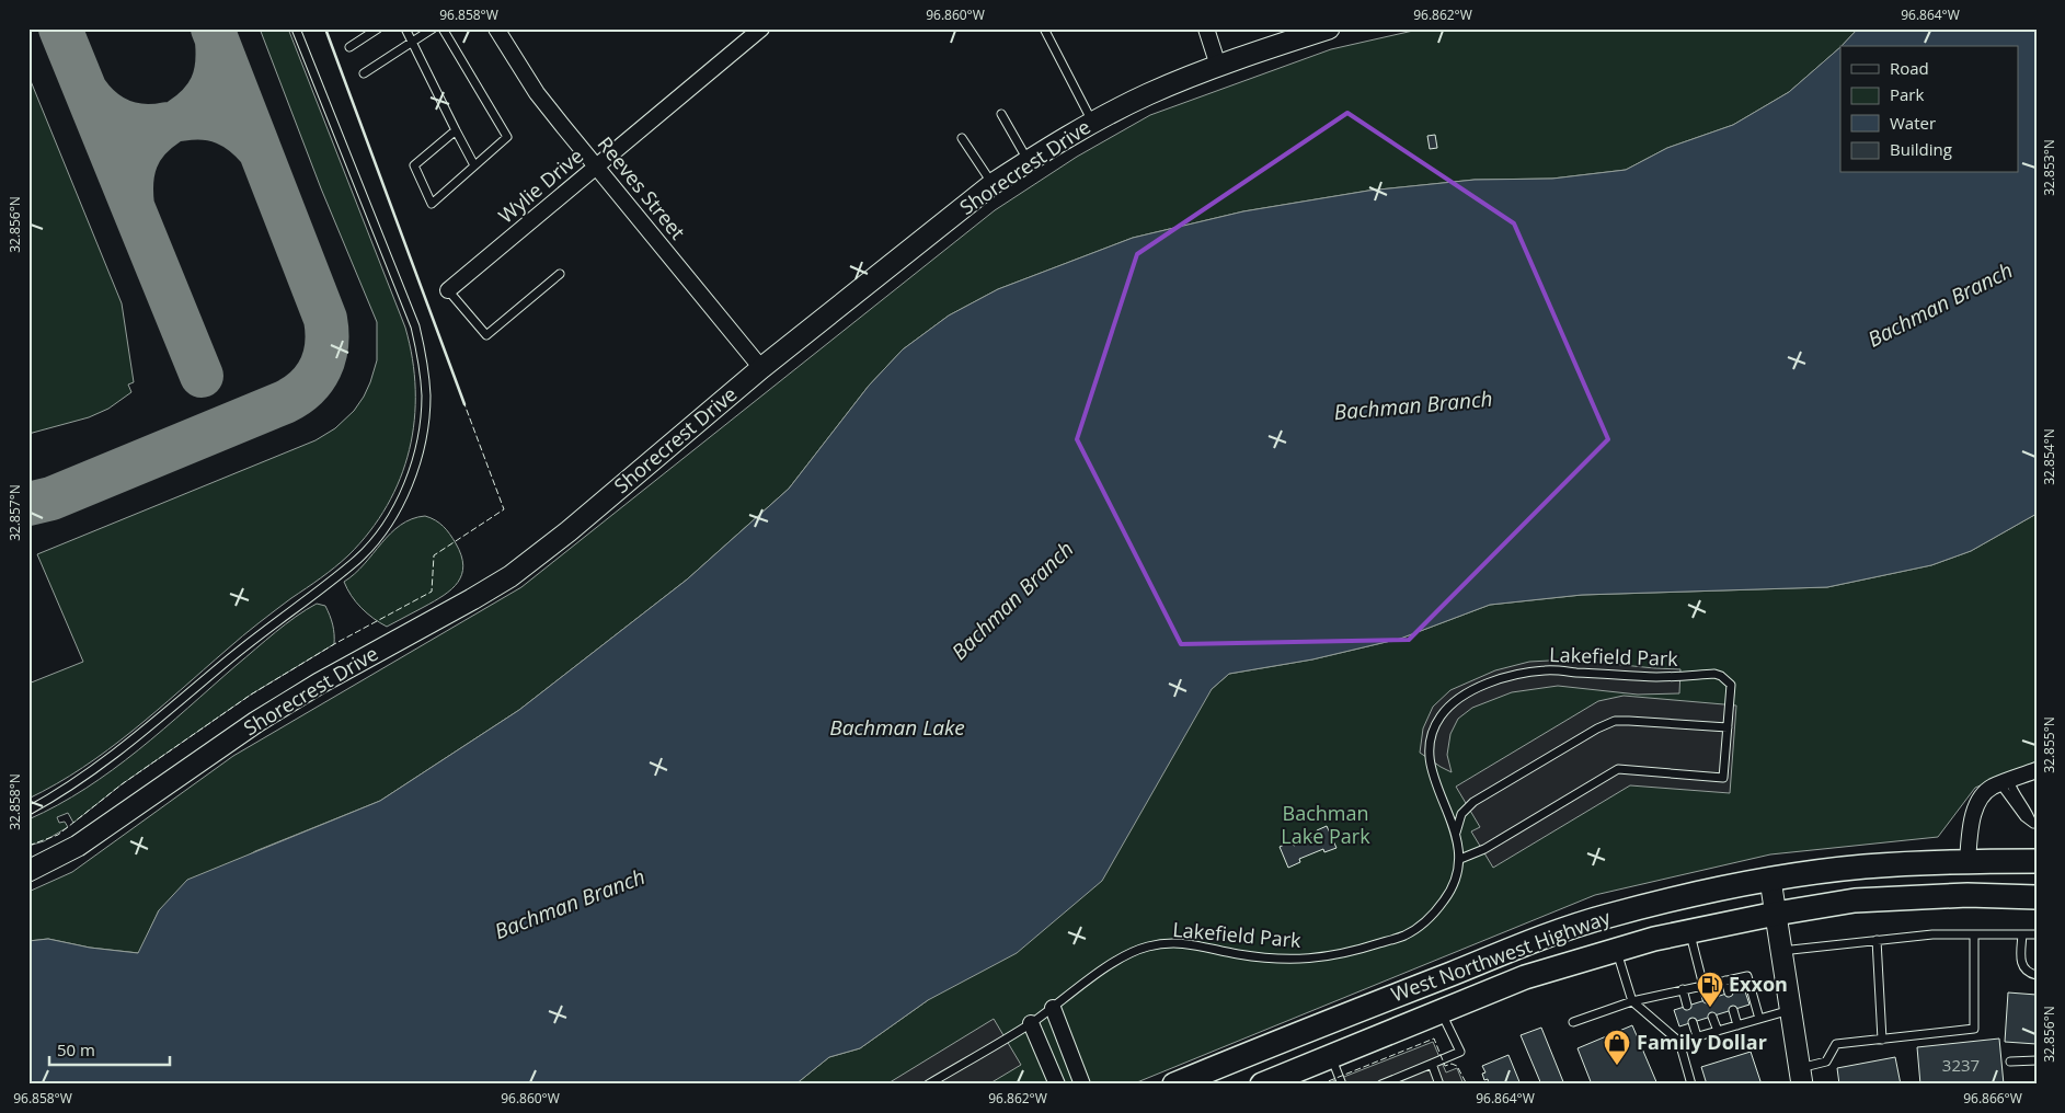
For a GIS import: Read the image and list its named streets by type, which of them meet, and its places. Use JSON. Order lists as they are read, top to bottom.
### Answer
{
  "streets": {
    "main road": ["West Northwest Highway"],
    "street": ["Shorecrest Drive", "Wylie Drive", "Reeves Street"],
    "lane": ["Lakefield Park"]
  },
  "crossings": [
    ["Shorecrest Drive", "Reeves Street"],
    ["Wylie Drive", "Reeves Street"]
  ],
  "water": ["Bachman Branch", "Bachman Lake"],
  "parks": ["Bachman Lake Park"],
  "places": {
    "fuel station": ["Exxon"],
    "shop": ["Family Dollar"]
  },
  "house_numbers": ["3237"],
  "legend": [
    "Road",
    "Park",
    "Water",
    "Building"
  ],
  "scale_bar": "50 m",
  "coordinates": [
    "96.858°W",
    "96.860°W",
    "96.862°W",
    "96.864°W",
    "32.853°N",
    "32.856°N",
    "32.854°N",
    "32.857°N",
    "32.855°N",
    "32.858°N",
    "96.866°W"
  ]
}
